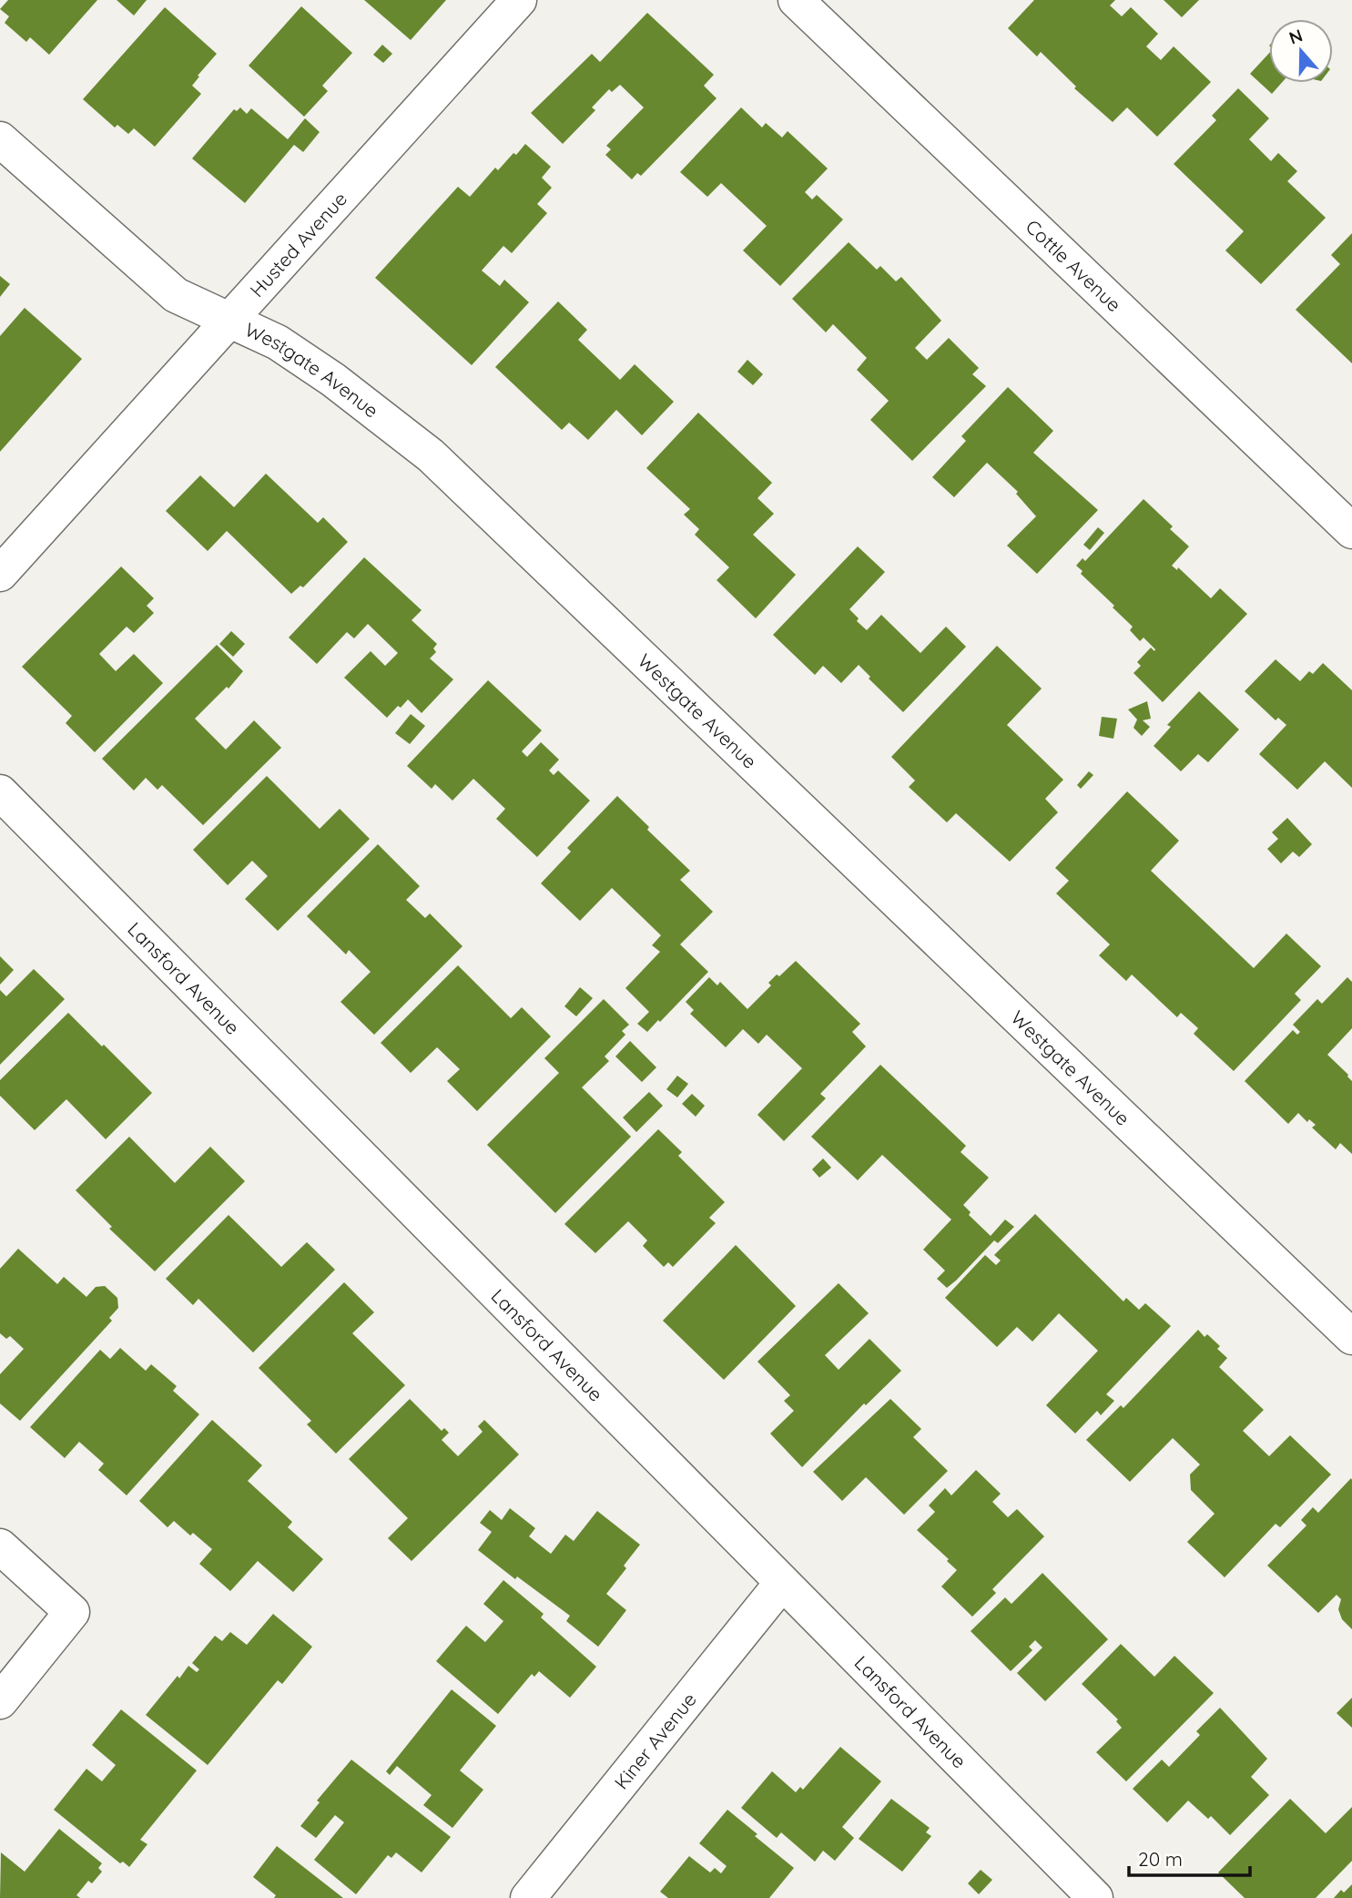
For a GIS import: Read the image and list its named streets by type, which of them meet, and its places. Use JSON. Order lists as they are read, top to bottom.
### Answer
{
  "streets": {
    "street": [
      "Husted Avenue",
      "Cottle Avenue",
      "Westgate Avenue",
      "Lansford Avenue",
      "Kiner Avenue"
    ]
  },
  "crossings": [
    ["Husted Avenue", "Westgate Avenue"],
    ["Lansford Avenue", "Kiner Avenue"]
  ],
  "scale_bar": "20 m",
  "north": "top"
}
